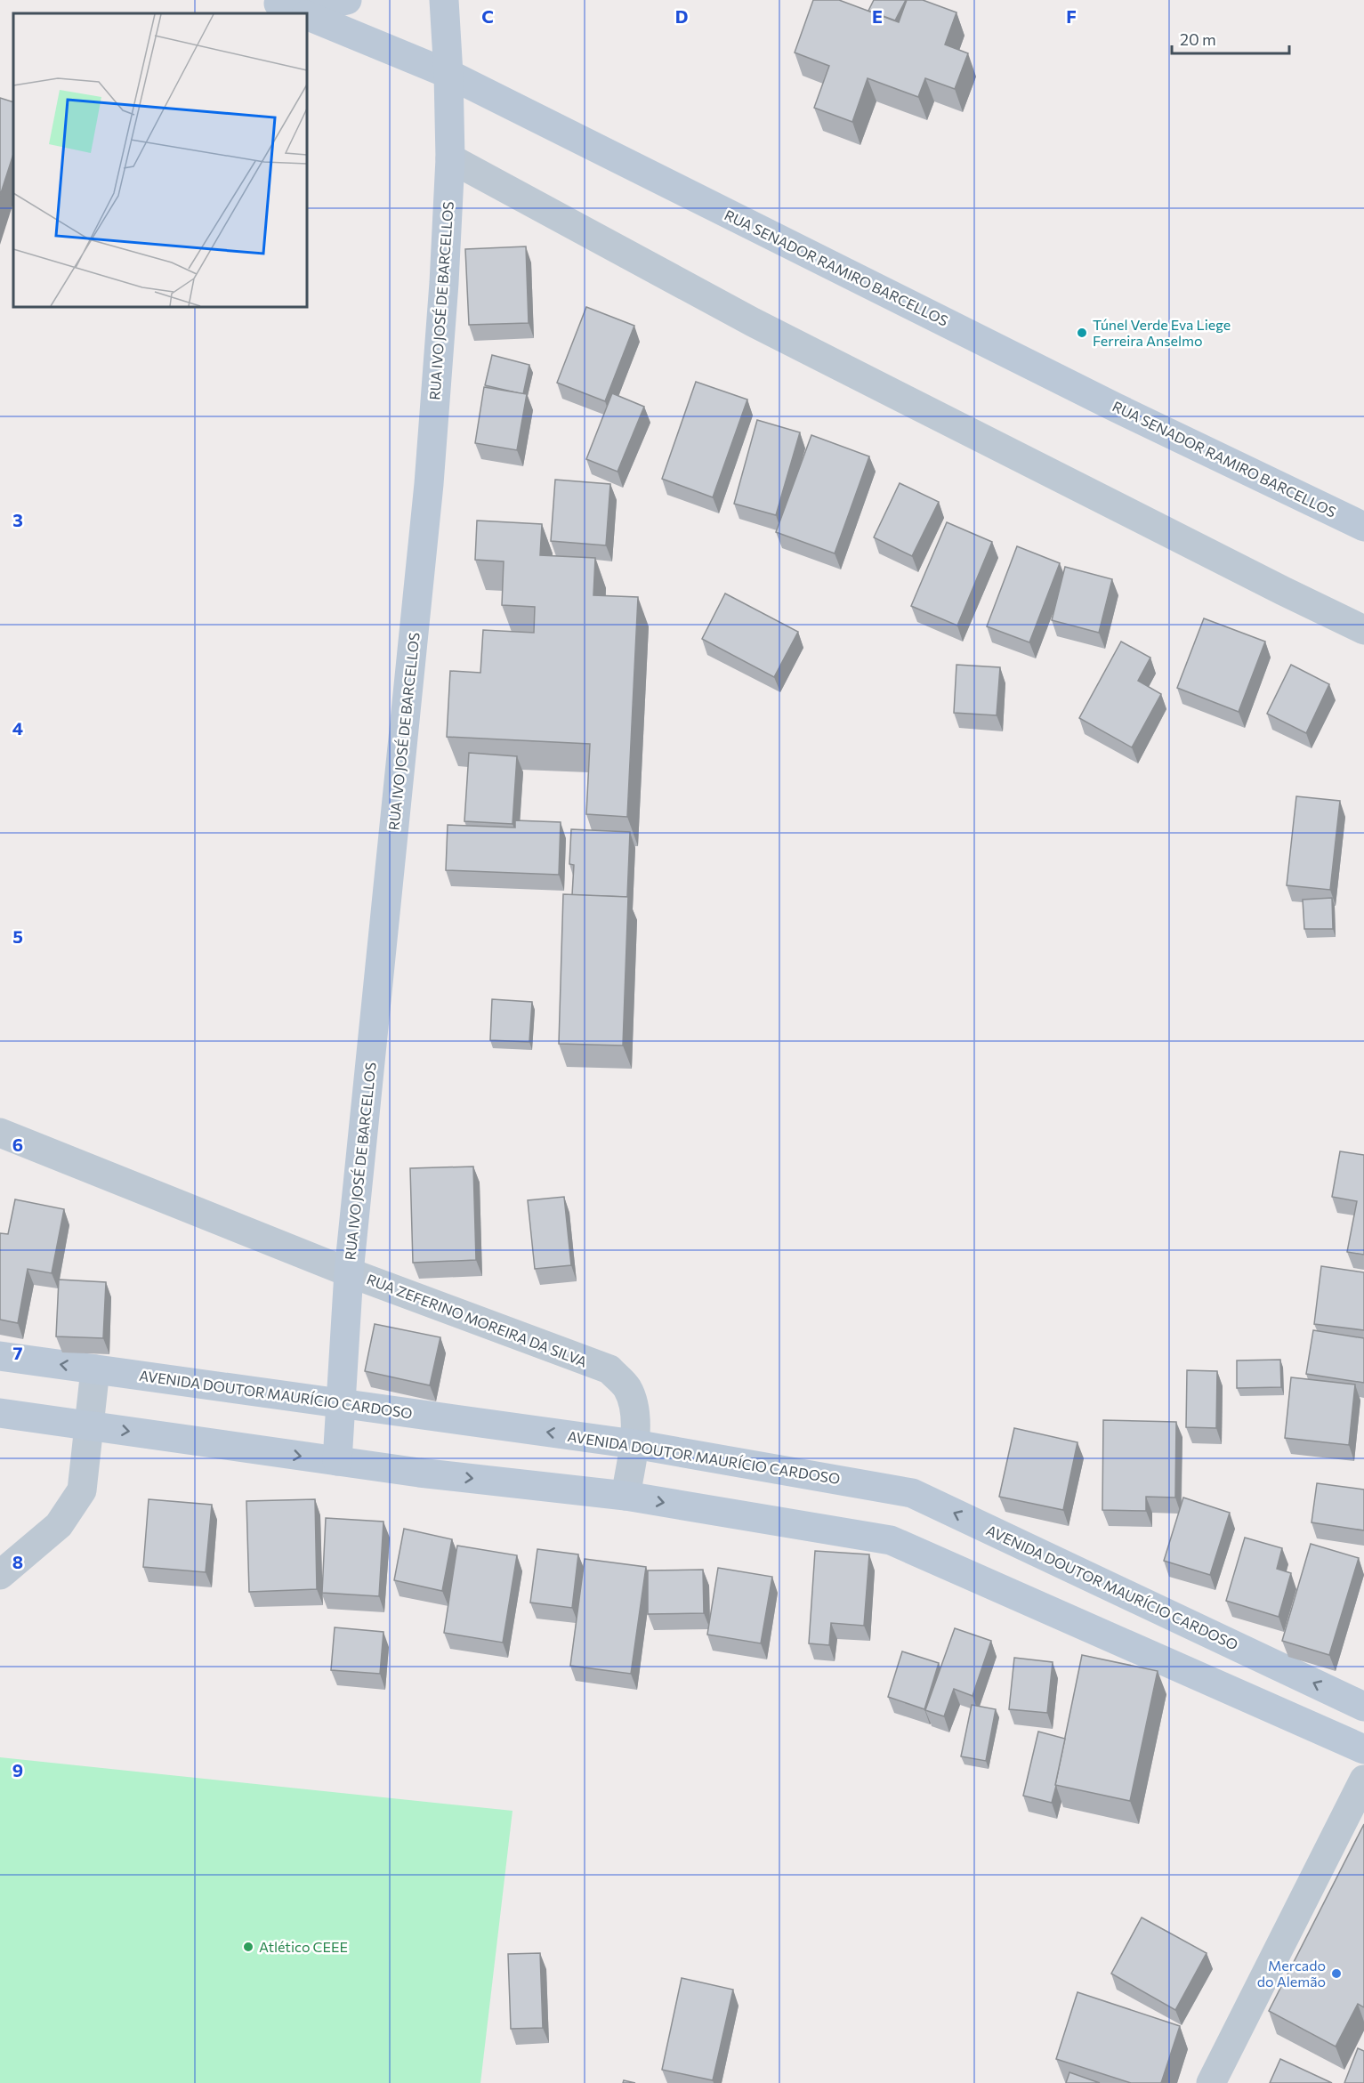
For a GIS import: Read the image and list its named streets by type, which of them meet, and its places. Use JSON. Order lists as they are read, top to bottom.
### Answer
{
  "streets": {
    "street": [
      "RUA SENADOR RAMIRO BARCELLOS",
      "RUA IVO JOSÉ DE BARCELLOS",
      "RUA ZEFERINO MOREIRA DA SILVA",
      "AVENIDA DOUTOR MAURÍCIO CARDOSO"
    ]
  },
  "crossings": [
    ["RUA SENADOR RAMIRO BARCELLOS", "RUA IVO JOSÉ DE BARCELLOS"],
    ["RUA IVO JOSÉ DE BARCELLOS", "RUA ZEFERINO MOREIRA DA SILVA"],
    ["RUA IVO JOSÉ DE BARCELLOS", "AVENIDA DOUTOR MAURÍCIO CARDOSO"],
    ["RUA ZEFERINO MOREIRA DA SILVA", "AVENIDA DOUTOR MAURÍCIO CARDOSO"]
  ],
  "places": ["Túnel Verde Eva Liege Ferreira Anselmo", "Atlético CEEE", "Mercado do Alemão"],
  "scale_bar": "20 m",
  "grid": {
    "columns": [
      "C",
      "D",
      "E",
      "F"
    ],
    "rows": [
      "3",
      "4",
      "5",
      "6",
      "7",
      "8",
      "9"
    ]
  }
}
